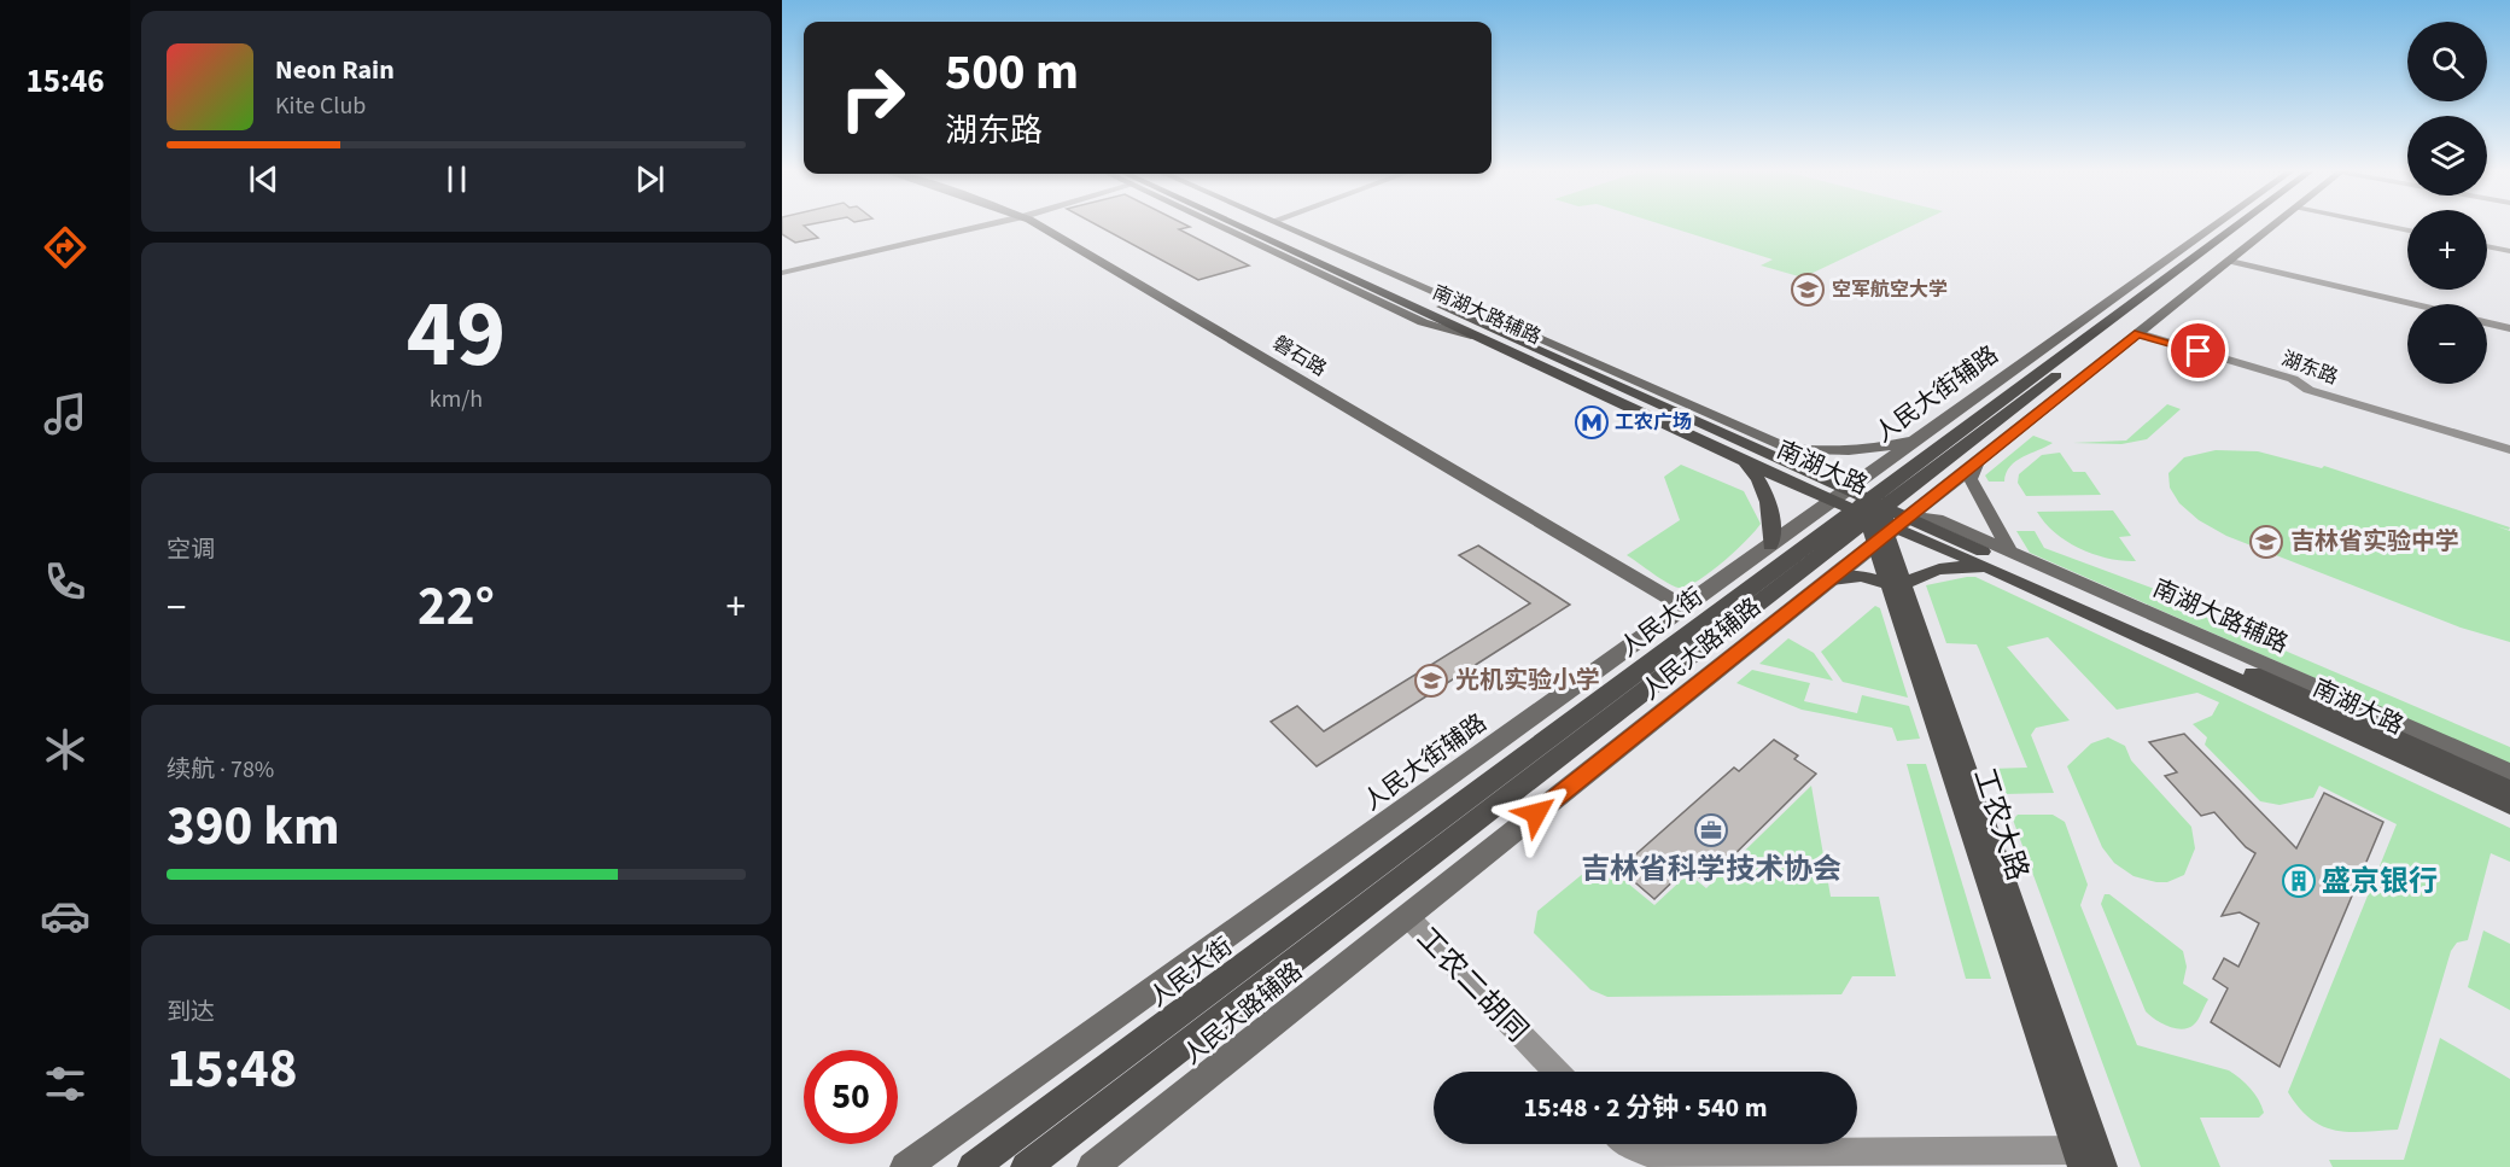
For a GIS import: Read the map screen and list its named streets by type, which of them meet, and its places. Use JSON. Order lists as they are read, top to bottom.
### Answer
{
  "streets": {
    "main road": ["南湖大路", "人民大街", "工农大路"],
    "street": [
      "南湖大路辅路",
      "磐石路",
      "湖东路",
      "人民大街辅路",
      "人民大路辅路",
      "工农二胡同"
    ]
  },
  "crossings": [
    ["南湖大路辅路", "人民大街辅路"],
    ["南湖大路辅路", "南湖大路"],
    ["南湖大路辅路", "人民大街"],
    ["南湖大路辅路", "人民大路辅路"],
    ["南湖大路辅路", "工农大路"],
    ["磐石路", "人民大街辅路"],
    ["湖东路", "人民大路辅路"],
    ["人民大街辅路", "南湖大路"],
    ["人民大街辅路", "人民大街"],
    ["人民大街辅路", "人民大路辅路"],
    ["人民大街辅路", "工农大路"],
    ["南湖大路", "人民大街"],
    ["南湖大路", "人民大路辅路"],
    ["南湖大路", "工农大路"],
    ["人民大街", "人民大路辅路"],
    ["人民大街", "工农大路"],
    ["人民大路辅路", "工农大路"],
    ["人民大路辅路", "工农二胡同"]
  ],
  "places": {
    "school or university": ["空军航空大学", "吉林省实验中学", "光机实验小学"],
    "metro station": ["工农广场"],
    "office": ["吉林省科学技术协会"],
    "building": ["盛京银行"]
  },
  "page": {
    "tabs": "15:46",
    "map_buttons": ["+", "−"],
    "turn": ["500 m", "湖东路"],
    "song": ["Neon Rain", "Kite Club"],
    "tile": [
      ["49", "km/h"],
      "空调",
      ["续航 · 78%", "390 km"],
      ["到达", "15:48"]
    ],
    "heat": ["−", "22°", "+"],
    "limit": "50",
    "trip": "15:48 · 2 分钟 · 540 m"
  }
}
